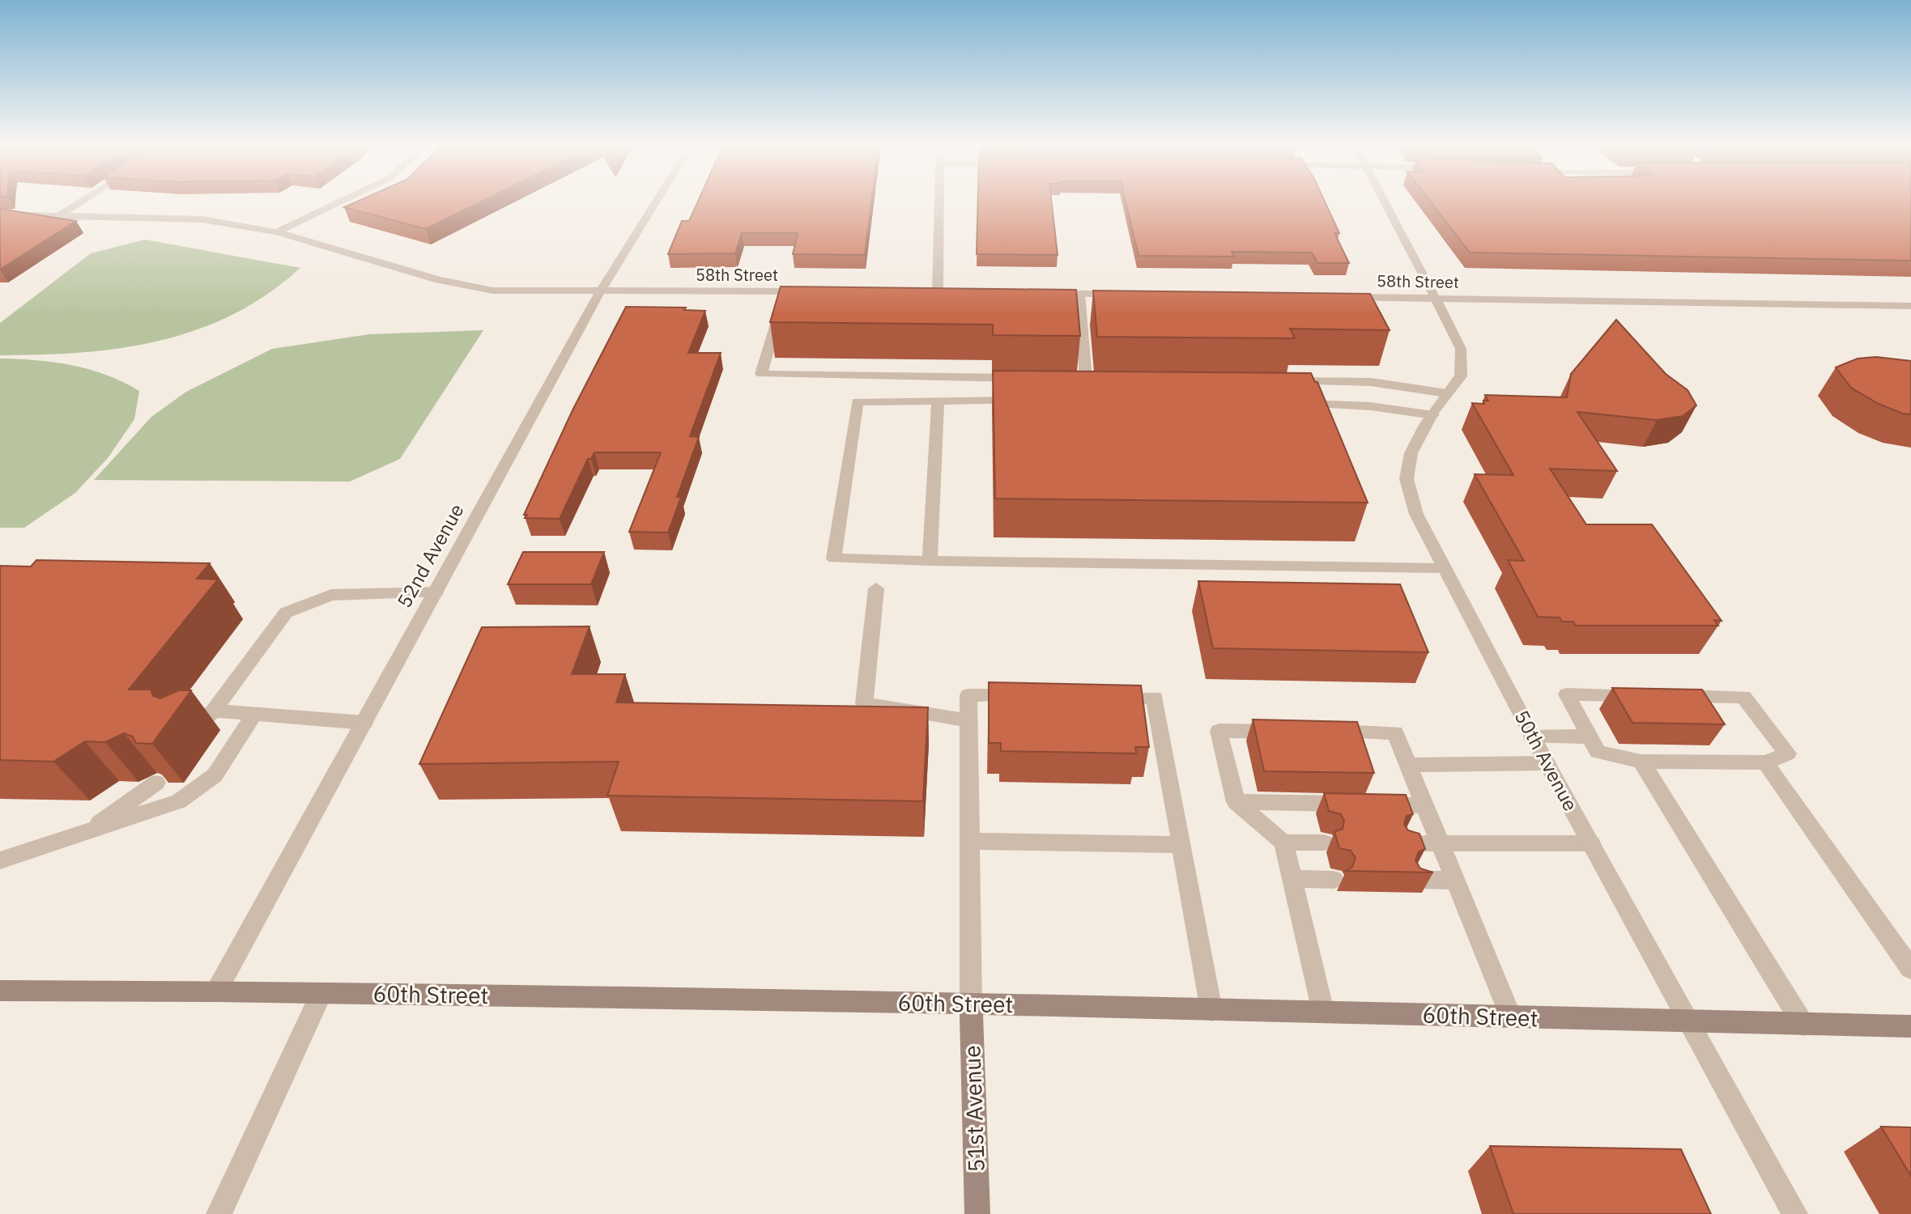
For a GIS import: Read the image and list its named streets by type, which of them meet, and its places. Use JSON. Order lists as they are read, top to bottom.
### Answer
{
  "streets": {
    "street": [
      "58th Street",
      "52nd Avenue",
      "50th Avenue",
      "60th Street",
      "51st Avenue"
    ]
  },
  "crossings": [
    ["58th Street", "52nd Avenue"],
    ["58th Street", "50th Avenue"],
    ["52nd Avenue", "60th Street"],
    ["50th Avenue", "60th Street"],
    ["60th Street", "51st Avenue"]
  ]
}
